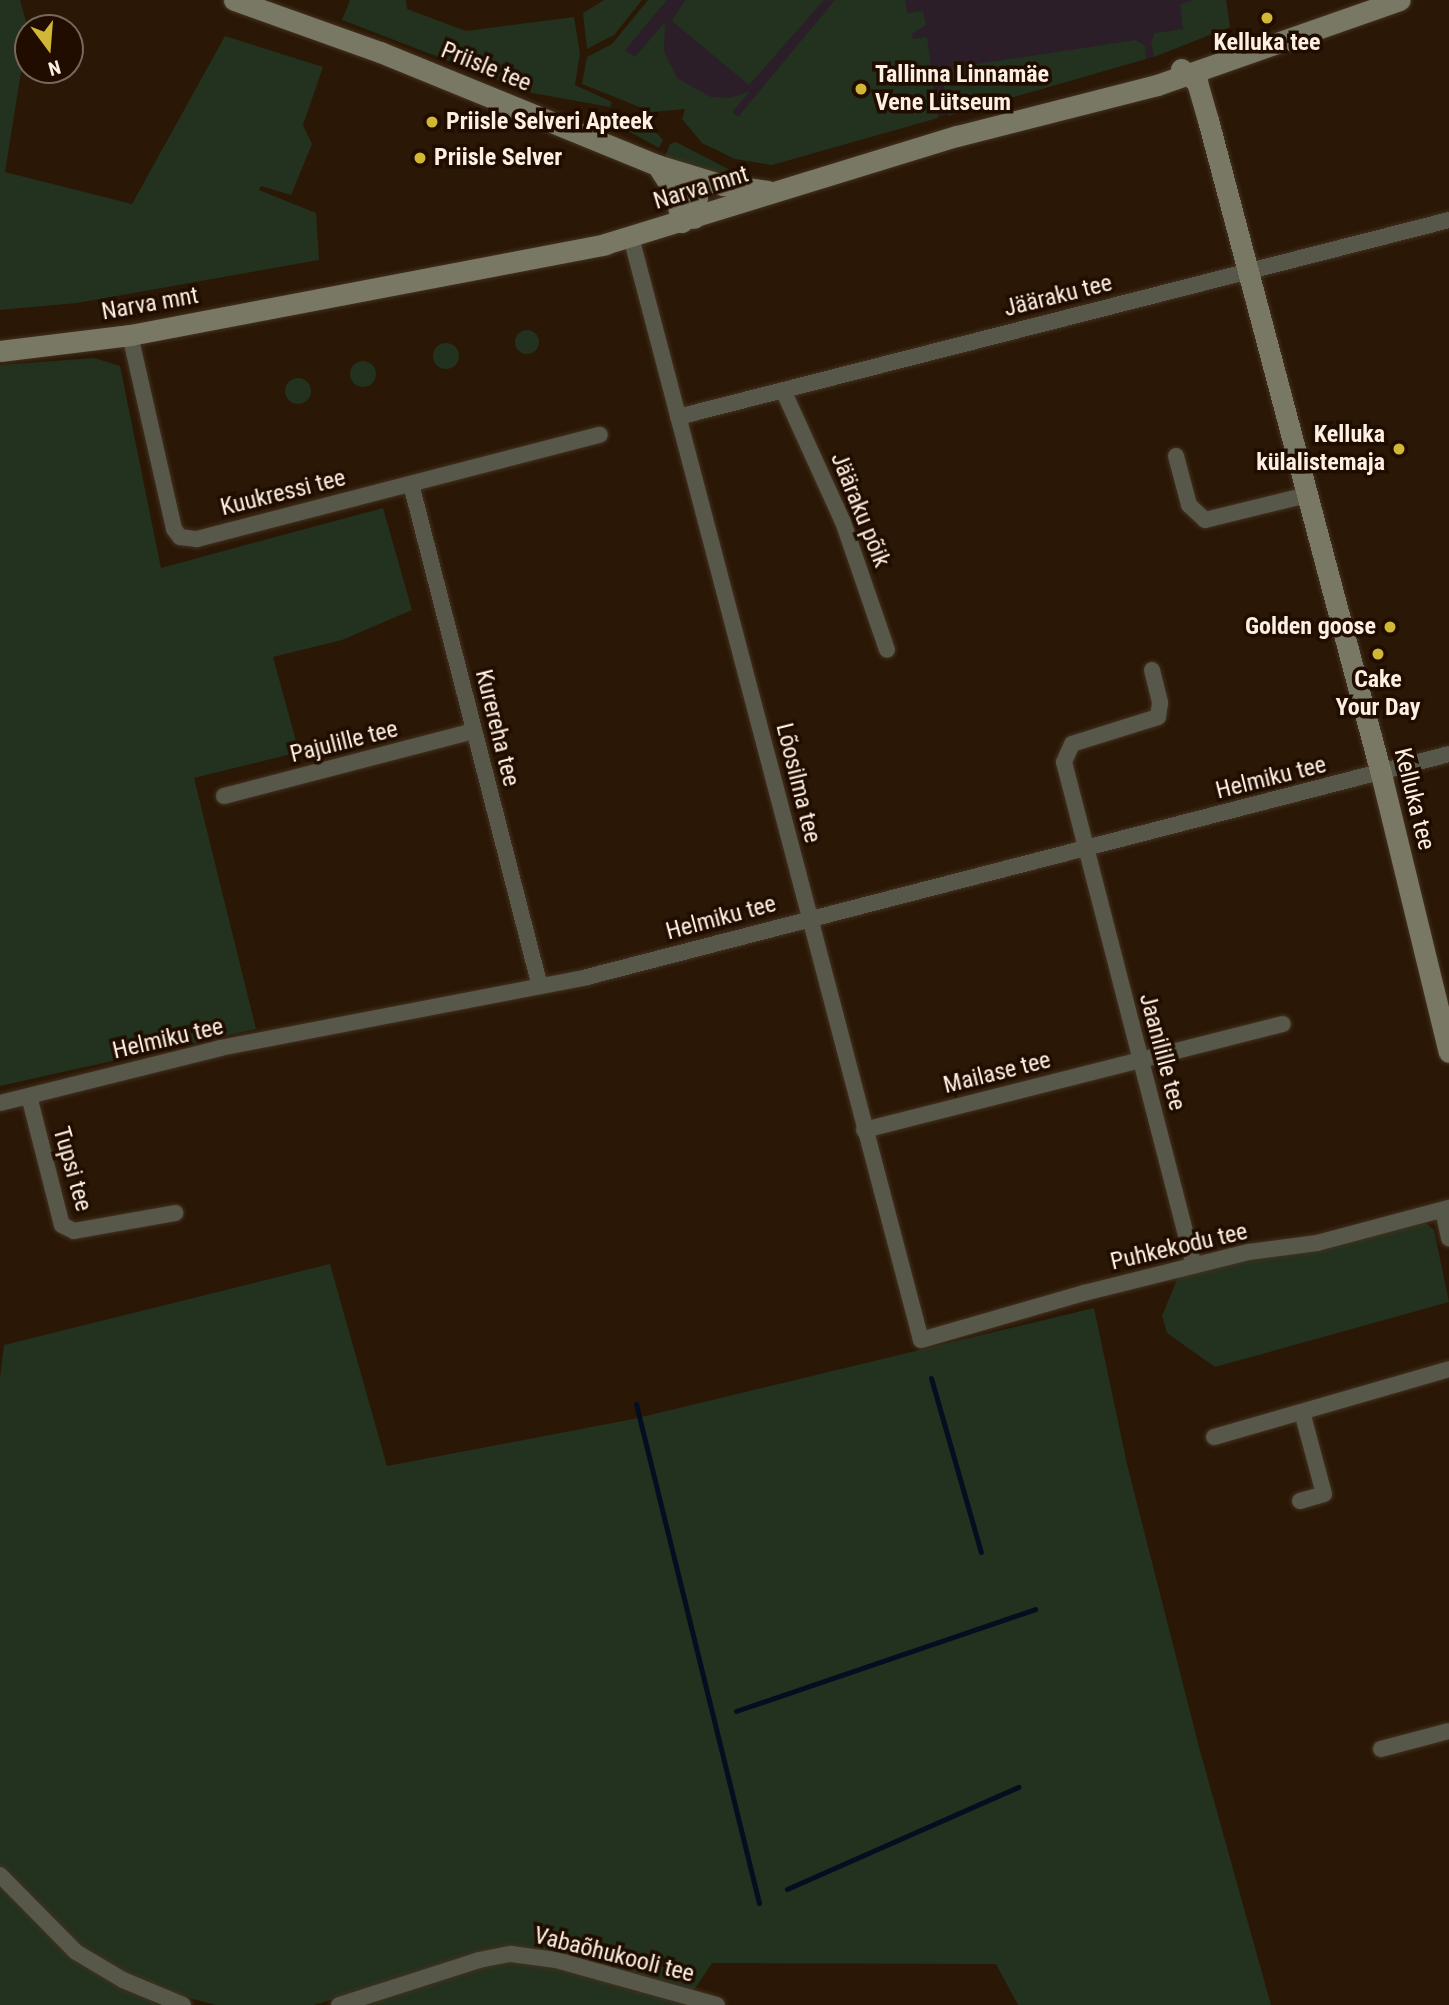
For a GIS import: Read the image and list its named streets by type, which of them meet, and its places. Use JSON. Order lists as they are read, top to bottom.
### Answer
{
  "streets": {
    "street": [
      "Priisle tee",
      "Narva mnt",
      "Jääraku tee",
      "Kuukressi tee",
      "Jääraku põik",
      "Kurereha tee",
      "Pajulille tee",
      "Helmiku tee",
      "Lõosilma tee",
      "Kelluka tee",
      "Jaanilille tee",
      "Mailase tee",
      "Tupsi tee",
      "Puhkekodu tee",
      "Vabaõhukooli tee"
    ]
  },
  "crossings": [
    ["Priisle tee", "Narva mnt"],
    ["Narva mnt", "Kuukressi tee"],
    ["Narva mnt", "Lõosilma tee"],
    ["Narva mnt", "Kelluka tee"],
    ["Jääraku tee", "Jääraku põik"],
    ["Jääraku tee", "Lõosilma tee"],
    ["Jääraku tee", "Kelluka tee"],
    ["Kuukressi tee", "Kurereha tee"],
    ["Kurereha tee", "Pajulille tee"],
    ["Kurereha tee", "Helmiku tee"],
    ["Helmiku tee", "Lõosilma tee"],
    ["Helmiku tee", "Kelluka tee"],
    ["Helmiku tee", "Jaanilille tee"],
    ["Helmiku tee", "Tupsi tee"],
    ["Lõosilma tee", "Mailase tee"],
    ["Lõosilma tee", "Puhkekodu tee"],
    ["Jaanilille tee", "Mailase tee"],
    ["Jaanilille tee", "Puhkekodu tee"]
  ],
  "places": [
    "Kelluka tee",
    "Tallinna Linnamäe Vene Lütseum",
    "Priisle Selveri Apteek",
    "Priisle Selver",
    "Kelluka külalistemaja",
    "Golden goose",
    "Cake Your Day"
  ],
  "north": "bottom"
}
